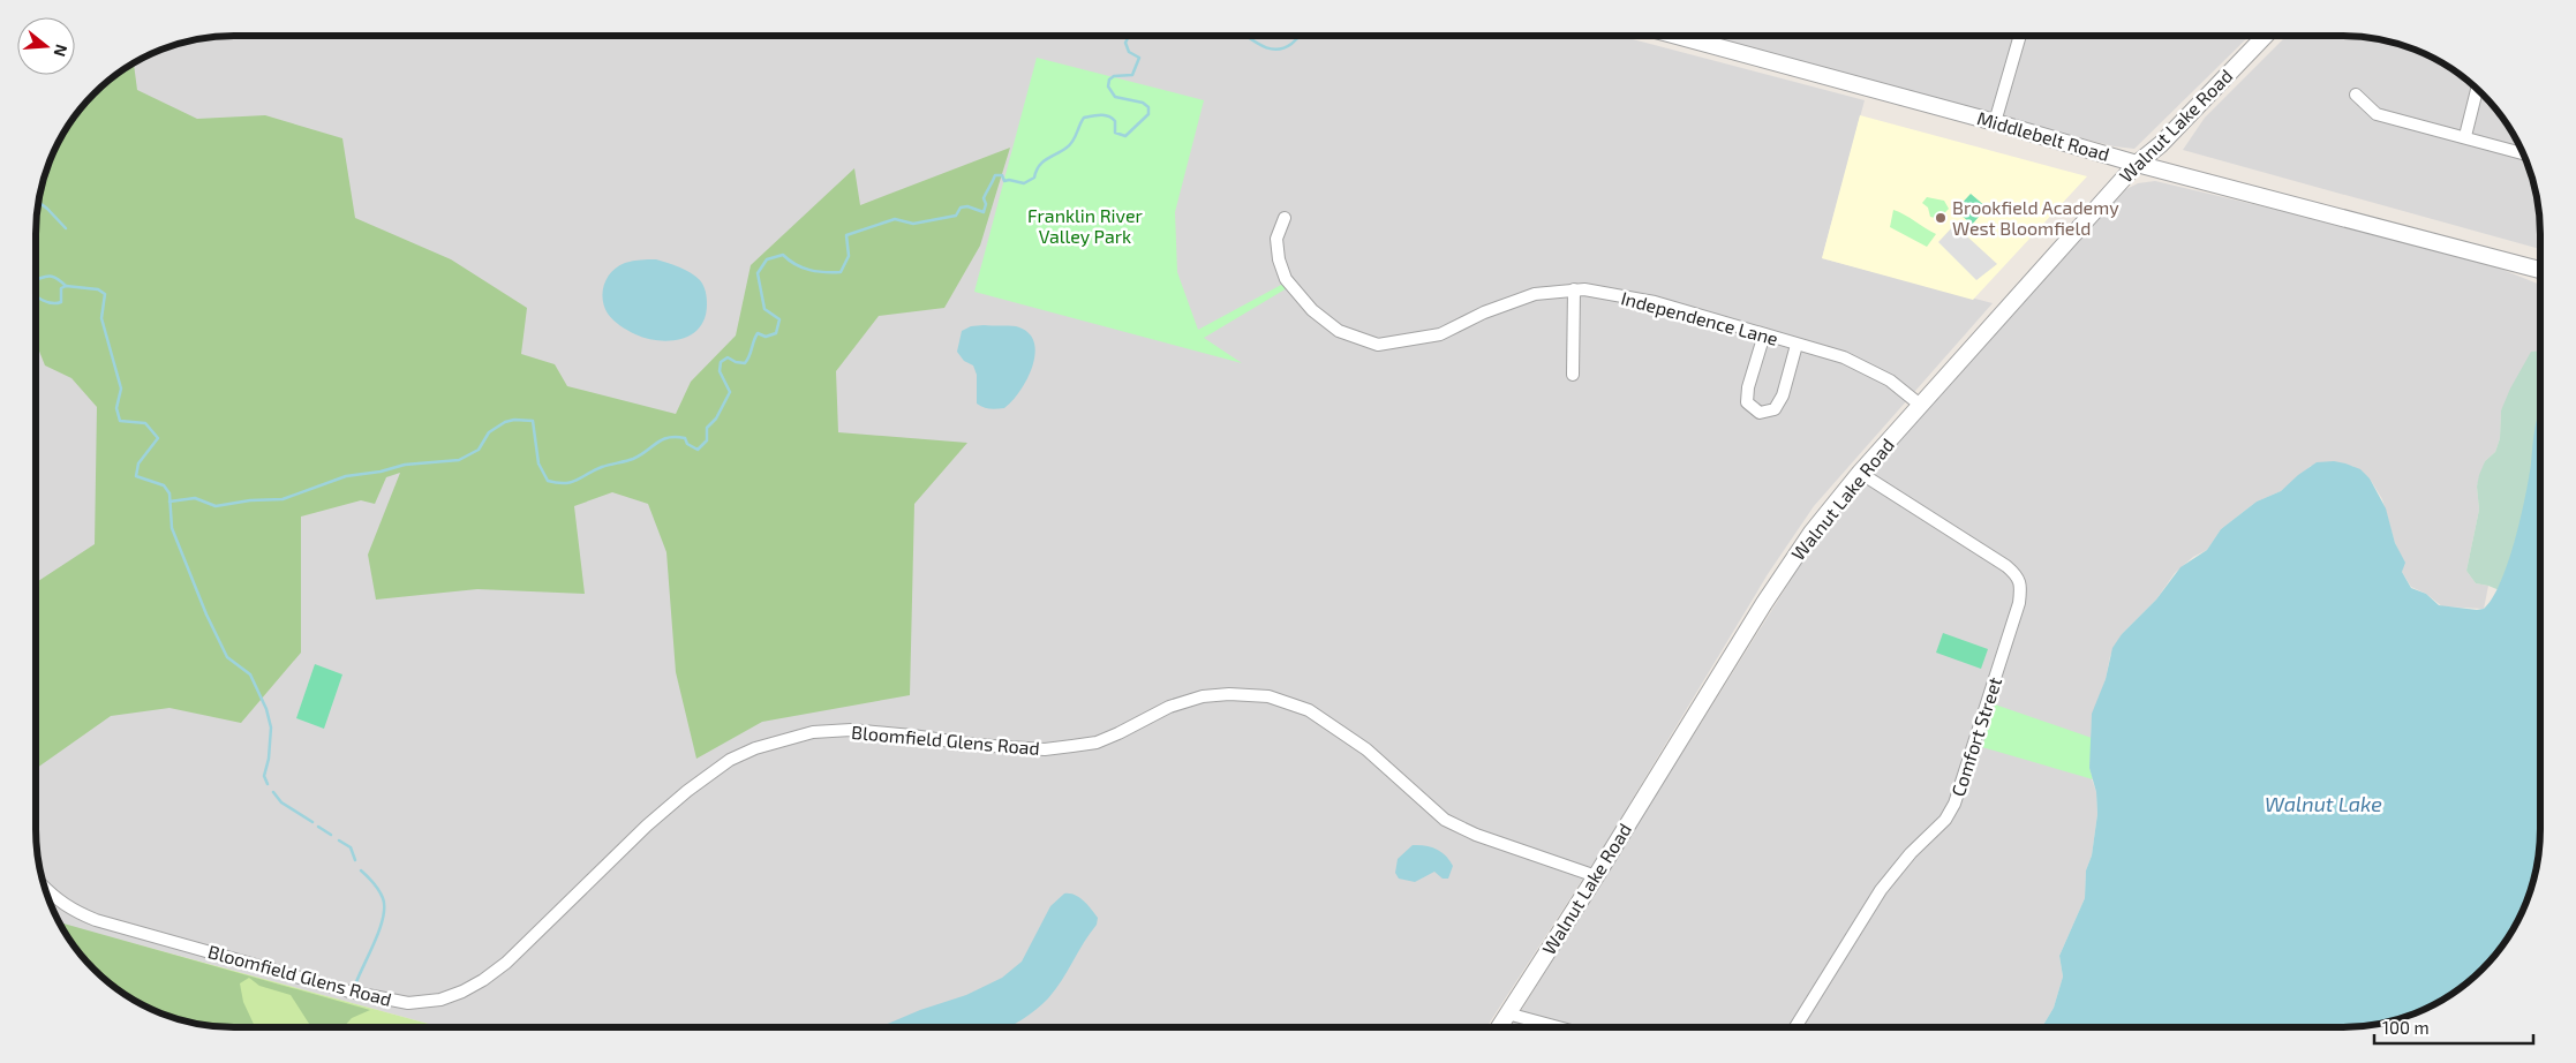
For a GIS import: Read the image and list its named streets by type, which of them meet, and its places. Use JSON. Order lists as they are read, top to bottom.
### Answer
{
  "streets": {
    "street": [
      "Walnut Lake Road",
      "Middlebelt Road",
      "Independence Lane",
      "Comfort Street",
      "Bloomfield Glens Road"
    ]
  },
  "crossings": [
    ["Walnut Lake Road", "Middlebelt Road"],
    ["Walnut Lake Road", "Independence Lane"],
    ["Walnut Lake Road", "Comfort Street"],
    ["Walnut Lake Road", "Bloomfield Glens Road"]
  ],
  "water": ["Walnut Lake"],
  "parks": ["Franklin River Valley Park"],
  "places": ["Brookfield Academy West Bloomfield"],
  "scale_bar": "100 m",
  "north": "right"
}
